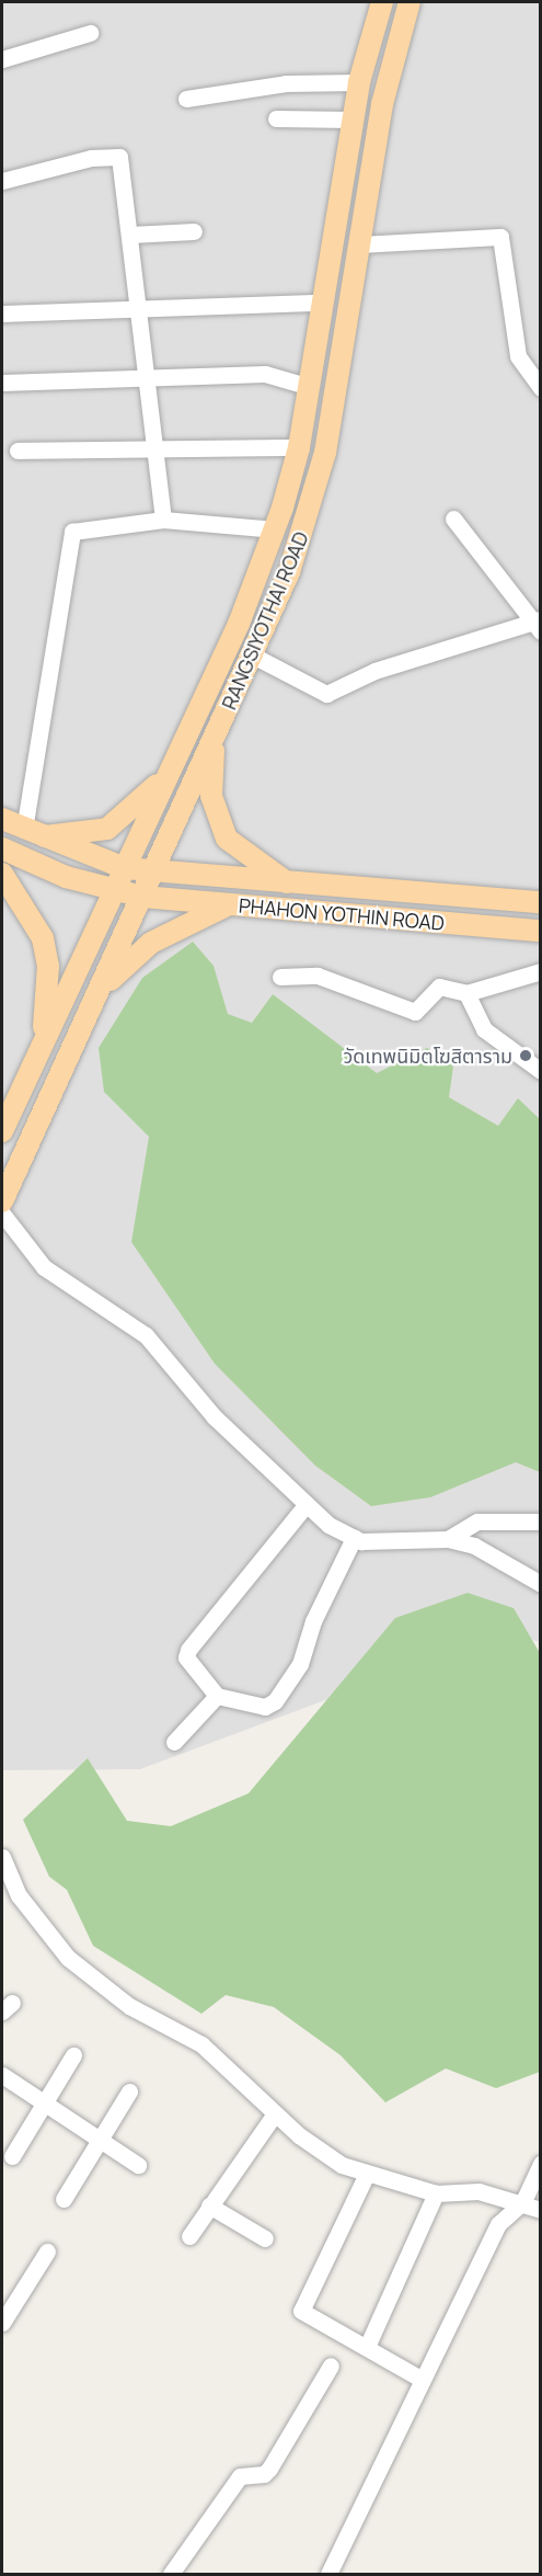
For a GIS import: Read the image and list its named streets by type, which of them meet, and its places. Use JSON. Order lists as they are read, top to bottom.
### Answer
{
  "streets": {
    "main road": ["RANGSIYOTHAI ROAD", "PHAHON YOTHIN ROAD"]
  },
  "crossings": [
    ["RANGSIYOTHAI ROAD", "PHAHON YOTHIN ROAD"]
  ],
  "places": ["วัดเทพนิมิตโฆสิตาราม"]
}
